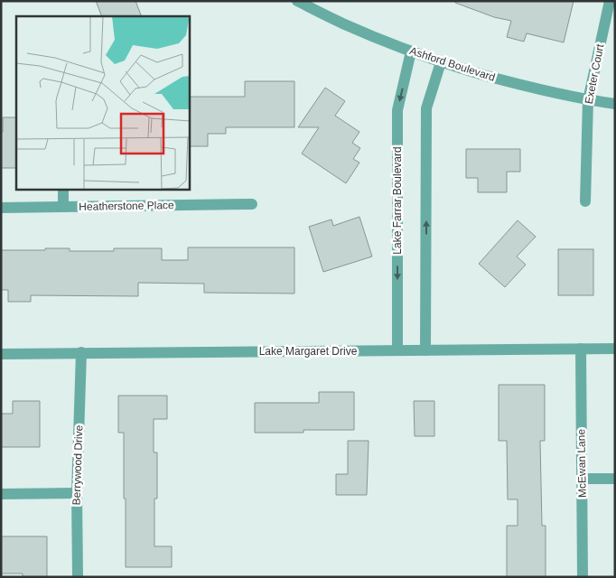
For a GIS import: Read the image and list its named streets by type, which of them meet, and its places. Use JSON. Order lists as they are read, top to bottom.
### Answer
{
  "streets": {
    "street": [
      "Ashford Boulevard",
      "Exeter Court",
      "Lake Farrar Boulevard",
      "Heatherstone Place",
      "Lake Margaret Drive",
      "McEwan Lane",
      "Berrywood Drive"
    ]
  },
  "crossings": [
    ["Ashford Boulevard", "Exeter Court"],
    ["Ashford Boulevard", "Lake Farrar Boulevard"],
    ["Lake Farrar Boulevard", "Lake Margaret Drive"],
    ["Lake Margaret Drive", "McEwan Lane"],
    ["Lake Margaret Drive", "Berrywood Drive"]
  ]
}
